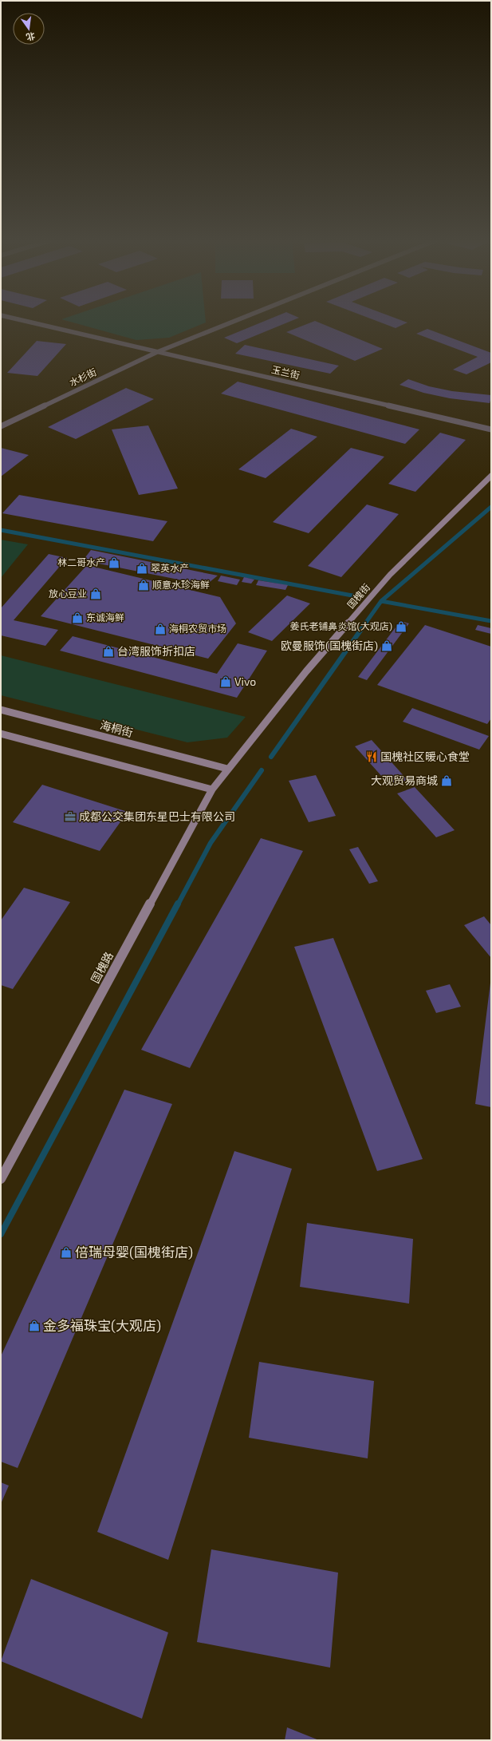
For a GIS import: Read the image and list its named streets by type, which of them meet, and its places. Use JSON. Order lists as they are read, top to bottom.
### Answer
{
  "streets": {
    "street": [
      "玉兰街",
      "水杉街",
      "国槐街",
      "海桐街",
      "国槐路"
    ]
  },
  "crossings": [
    ["玉兰街", "水杉街"],
    ["国槐街", "海桐街"],
    ["国槐街", "国槐路"],
    ["海桐街", "国槐路"]
  ],
  "places": {
    "shop": [
      "林二哥水产",
      "翠英水产",
      "顺意水珍海鲜",
      "放心豆业",
      "东诚海鲜",
      "姜氏老铺鼻炎馆(大观店)",
      "海桐农贸市场",
      "欧曼服饰(国槐街店)",
      "台湾服饰折扣店",
      "Vivo",
      "大观贸易商城",
      "倍瑞母婴(国槐街店)",
      "金多福珠宝(大观店)"
    ],
    "restaurant": ["国槐社区暖心食堂"],
    "office": ["成都公交集团东星巴士有限公司"]
  },
  "north": "bottom"
}
